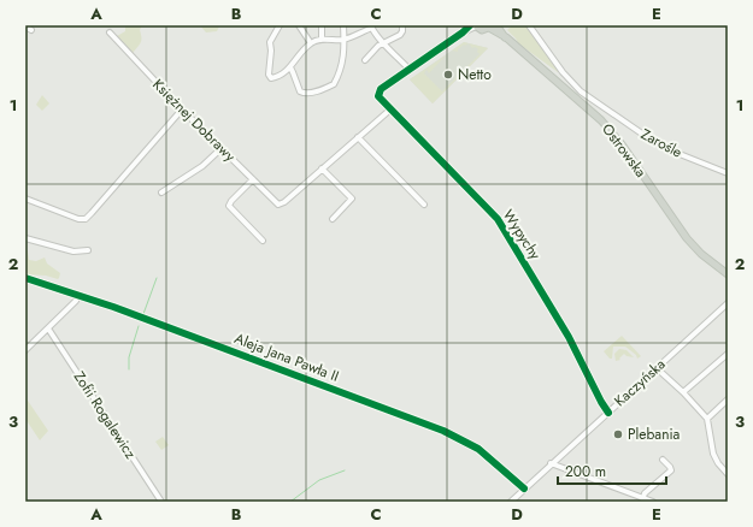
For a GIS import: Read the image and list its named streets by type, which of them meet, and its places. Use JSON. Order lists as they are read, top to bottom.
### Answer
{
  "streets": {
    "main road": ["Ostrowska"],
    "street": [
      "Księżnej Dobrawy",
      "Zarośle",
      "Wypychy",
      "Aleja Jana Pawła II",
      "Kaczyńska",
      "Zofii Rogalewicz"
    ]
  },
  "crossings": [
    ["Wypychy", "Kaczyńska"],
    ["Aleja Jana Pawła II", "Kaczyńska"]
  ],
  "places": ["Netto", "Plebania"],
  "scale_bar": "200 m",
  "grid": {
    "columns": [
      "A",
      "B",
      "C",
      "D",
      "E"
    ],
    "rows": ["1", "2", "3"]
  }
}
